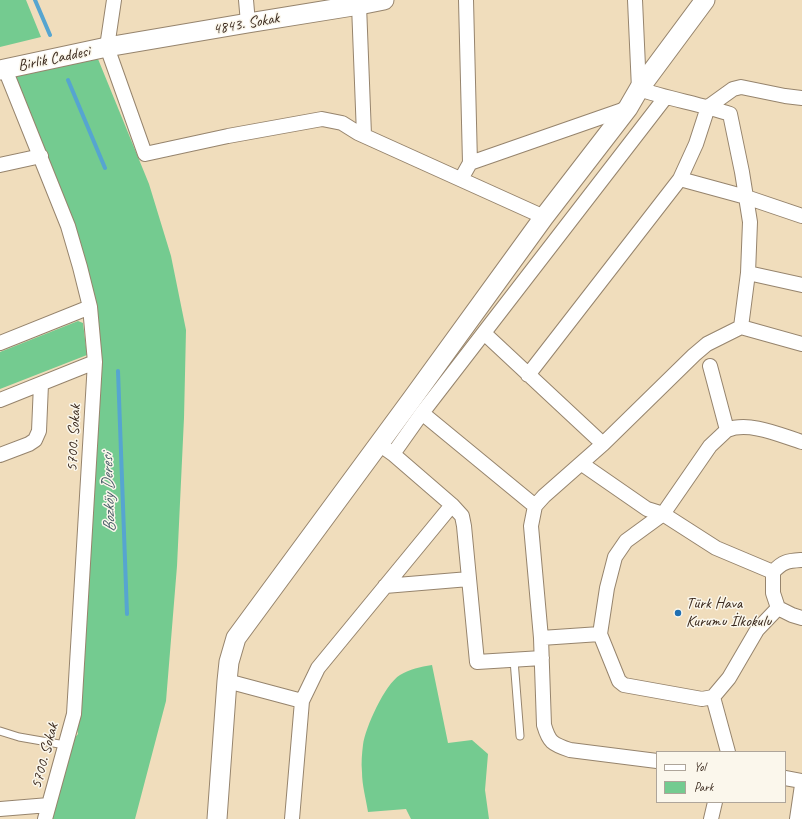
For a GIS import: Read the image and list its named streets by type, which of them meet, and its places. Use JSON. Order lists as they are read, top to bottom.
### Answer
{
  "streets": {
    "street": ["4843. Sokak", "Birlik Caddesi", "5700. Sokak"]
  },
  "crossings": [
    ["4843. Sokak", "Birlik Caddesi"],
    ["Birlik Caddesi", "5700. Sokak"]
  ],
  "water": ["Bozköy Deresi"],
  "places": ["Türk Hava Kurumu İlkokulu"],
  "legend": ["Yol", "Park"]
}
